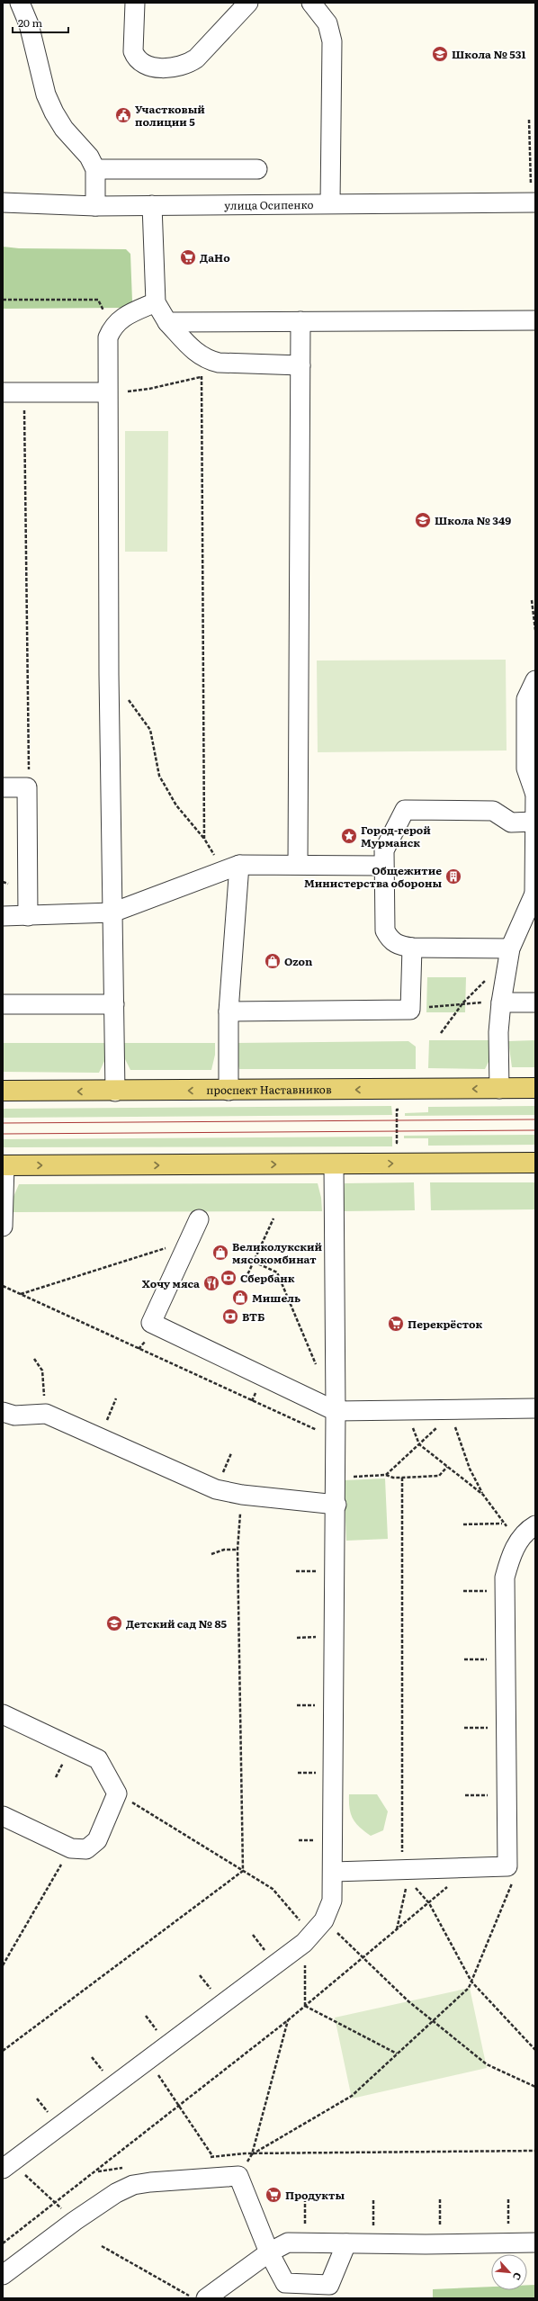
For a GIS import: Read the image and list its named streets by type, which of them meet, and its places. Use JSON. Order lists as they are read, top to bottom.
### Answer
{
  "streets": {
    "main road": ["проспект Наставников"],
    "street": ["улица Осипенко"]
  },
  "places": {
    "school or university": ["Школа № 531", "Школа № 349", "Детский сад № 85"],
    "public building": ["Участковый полиции 5"],
    "supermarket": ["ДаНо", "Перекрёсток", "Продукты"],
    "place": ["Город-герой Мурманск"],
    "building": ["Общежитие Министерства обороны"],
    "shop": ["Ozon", "Великолукский мясокомбинат", "Мишель"],
    "bank": ["Сбербанк", "ВТБ"],
    "restaurant": ["Хочу мяса"]
  },
  "scale_bar": "20 m",
  "north": "bottom right"
}
